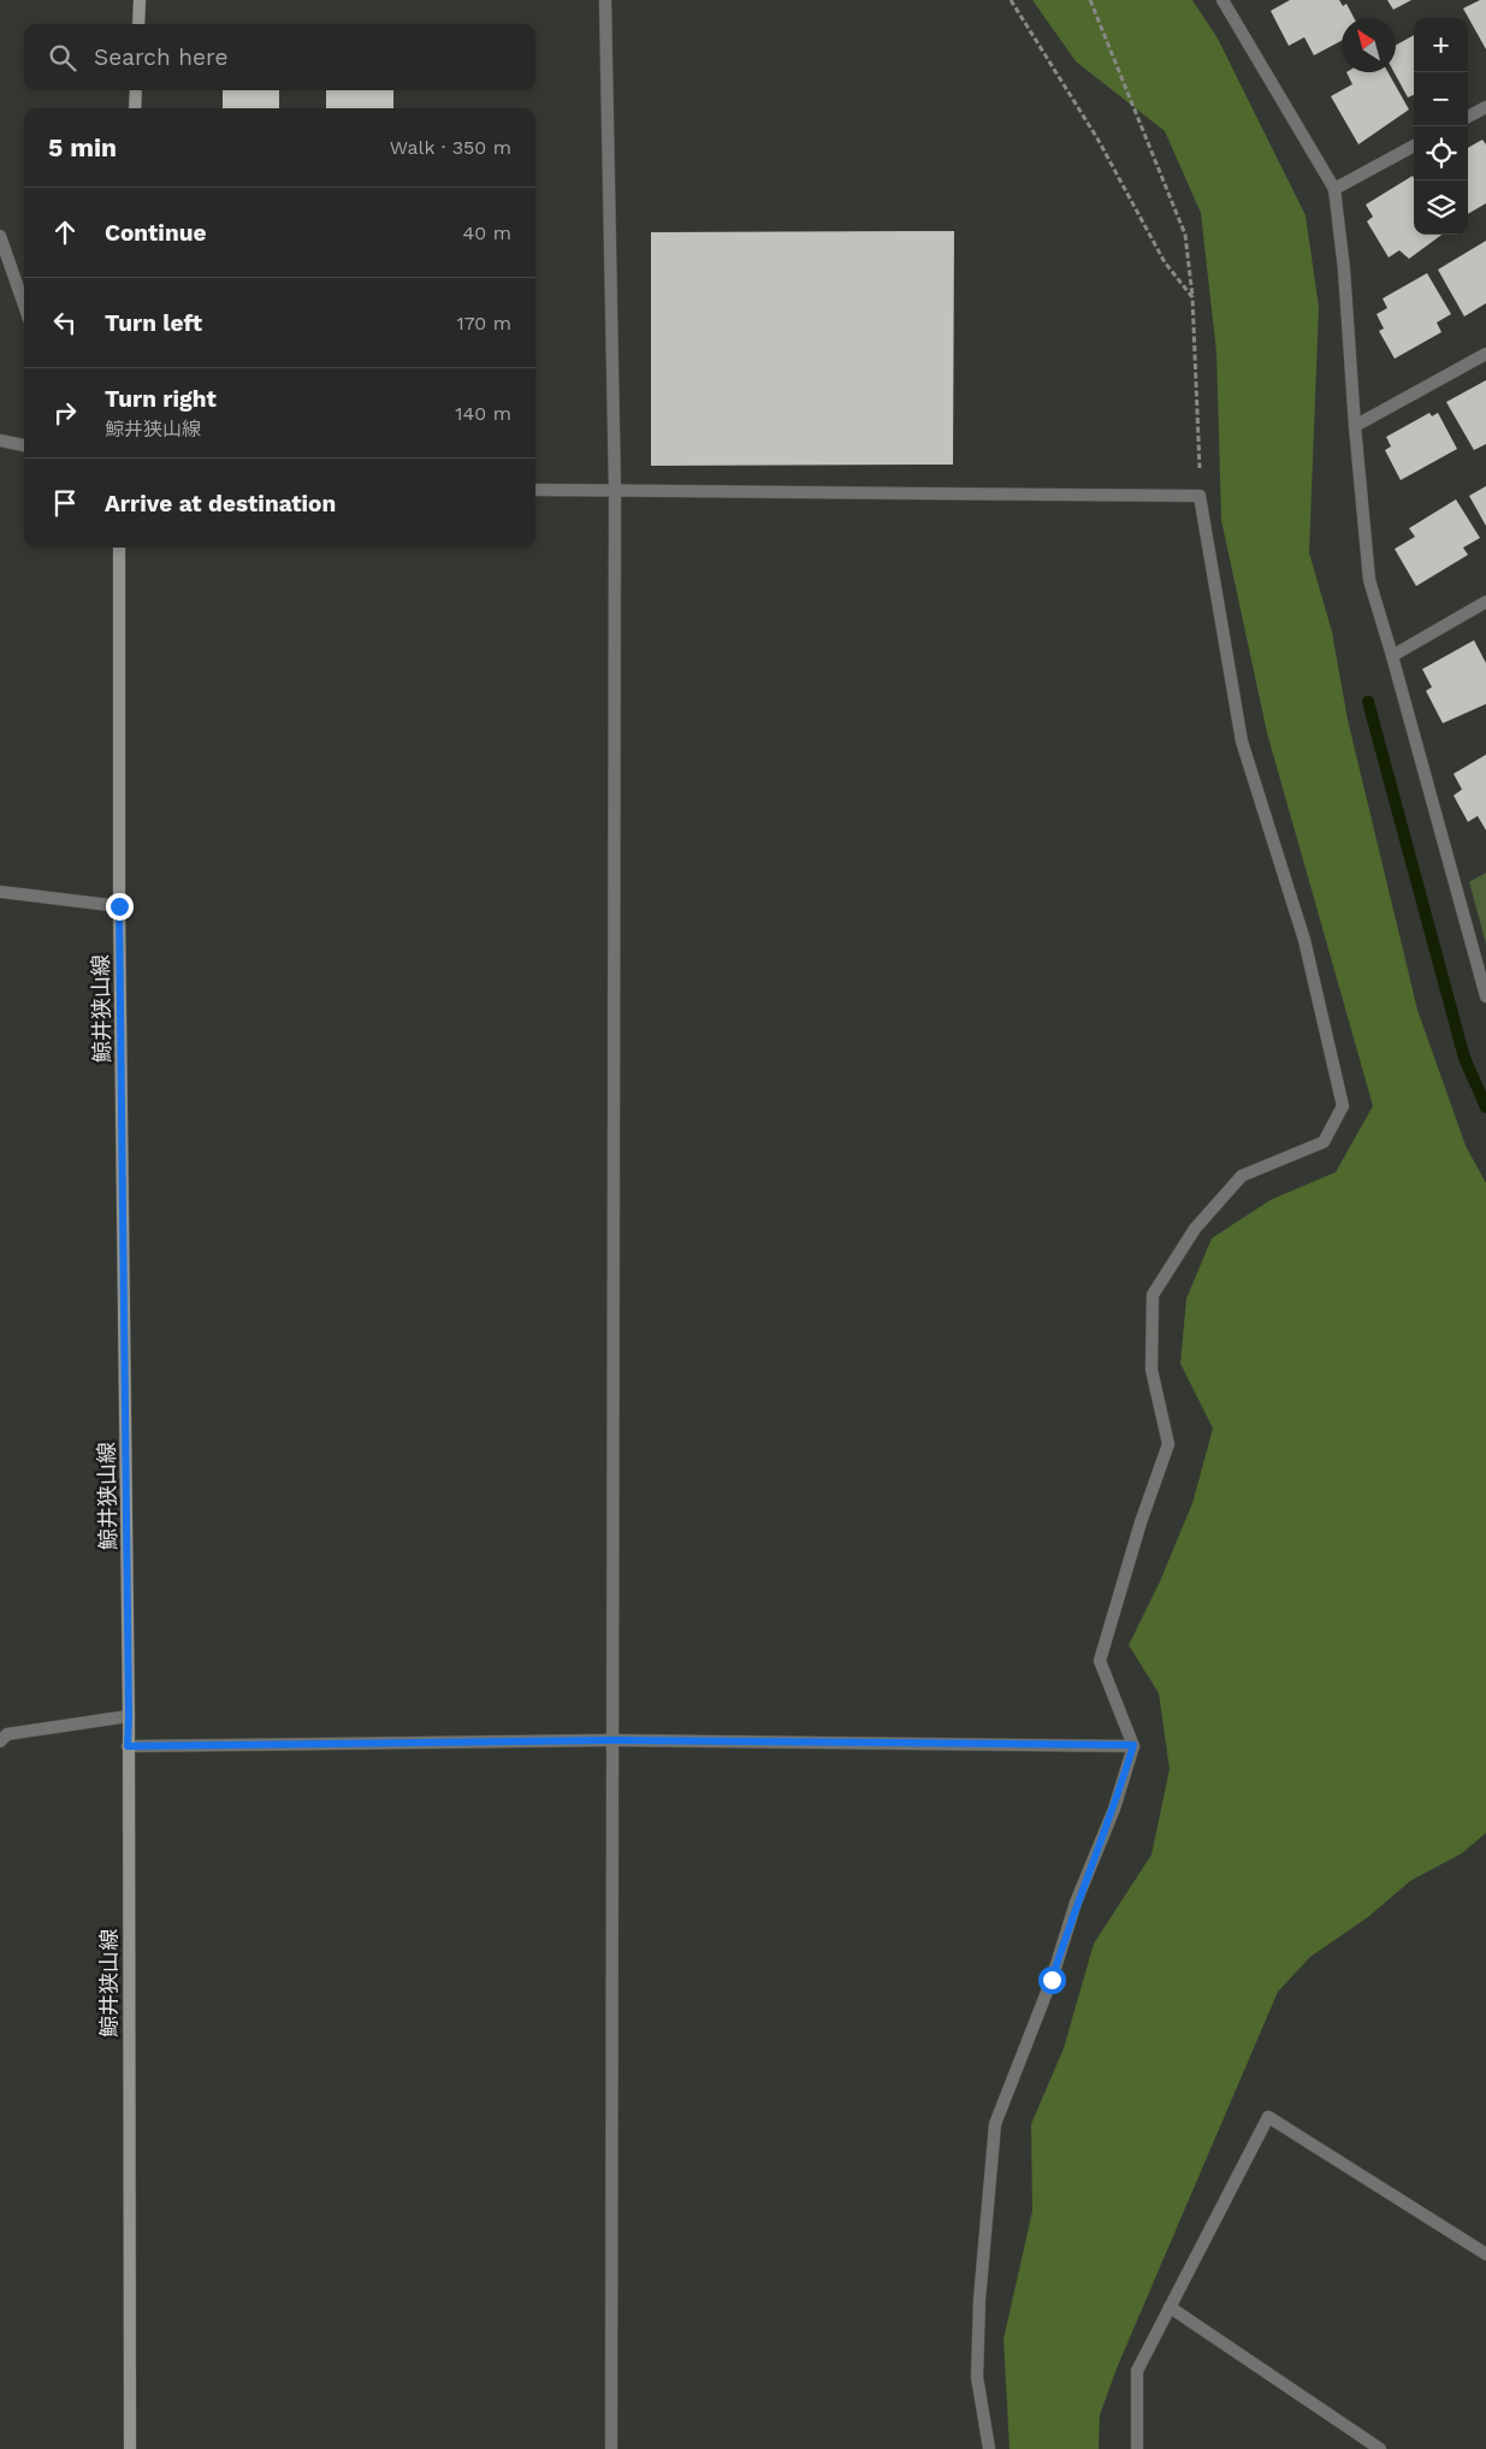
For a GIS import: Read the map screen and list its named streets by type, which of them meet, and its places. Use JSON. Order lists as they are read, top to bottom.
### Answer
{
  "streets": {
    "main road": ["鯨井狭山線"]
  },
  "north": "top left",
  "page": {
    "map_buttons": ["+", "−"],
    "search": "Search here",
    "heading": ["5 min", "Walk · 350 m"],
    "list": [
      ["Continue", "40 m"],
      ["Turn left", "170 m"],
      ["Turn right", "鯨井狭山線", "140 m"],
      "Arrive at destination"
    ]
  }
}
